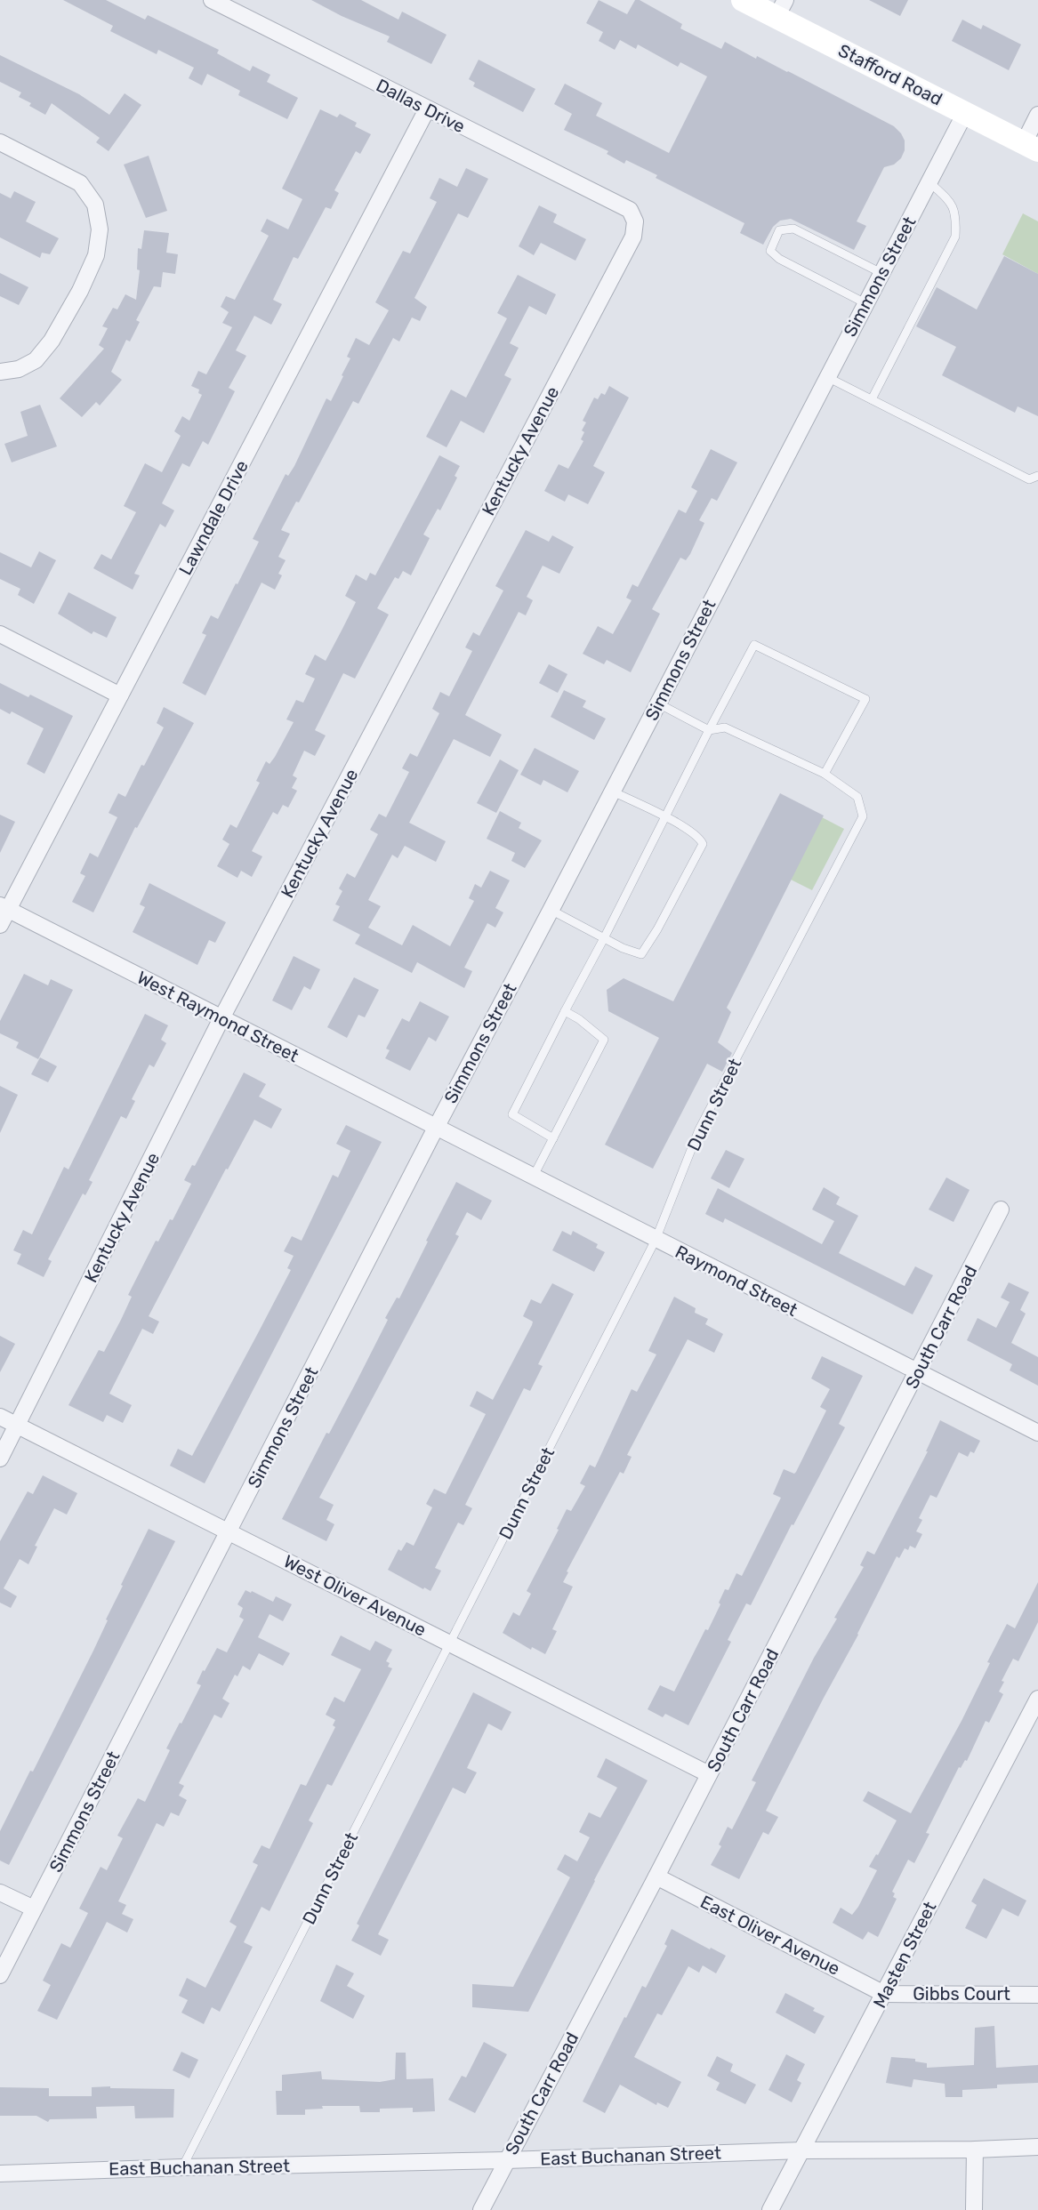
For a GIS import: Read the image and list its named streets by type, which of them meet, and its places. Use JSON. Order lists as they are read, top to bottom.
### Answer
{
  "streets": {
    "street": [
      "Stafford Road",
      "Dallas Drive",
      "Simmons Street",
      "Kentucky Avenue",
      "Lawndale Drive",
      "West Raymond Street",
      "Raymond Street",
      "South Carr Road",
      "West Oliver Avenue",
      "East Oliver Avenue",
      "Masten Street",
      "Gibbs Court",
      "East Buchanan Street"
    ],
    "lane": ["Dunn Street"]
  },
  "crossings": [
    ["Stafford Road", "Simmons Street"],
    ["Dallas Drive", "Kentucky Avenue"],
    ["Dallas Drive", "Lawndale Drive"],
    ["Simmons Street", "West Raymond Street"],
    ["Simmons Street", "Raymond Street"],
    ["Simmons Street", "West Oliver Avenue"],
    ["Kentucky Avenue", "West Raymond Street"],
    ["Kentucky Avenue", "West Oliver Avenue"],
    ["Lawndale Drive", "West Raymond Street"],
    ["West Raymond Street", "Raymond Street"],
    ["Dunn Street", "Raymond Street"],
    ["Dunn Street", "West Oliver Avenue"],
    ["Dunn Street", "East Buchanan Street"],
    ["Raymond Street", "South Carr Road"],
    ["South Carr Road", "West Oliver Avenue"],
    ["South Carr Road", "East Oliver Avenue"],
    ["South Carr Road", "East Buchanan Street"],
    ["East Oliver Avenue", "Masten Street"],
    ["East Oliver Avenue", "Gibbs Court"],
    ["Masten Street", "Gibbs Court"],
    ["Masten Street", "East Buchanan Street"]
  ]
}
